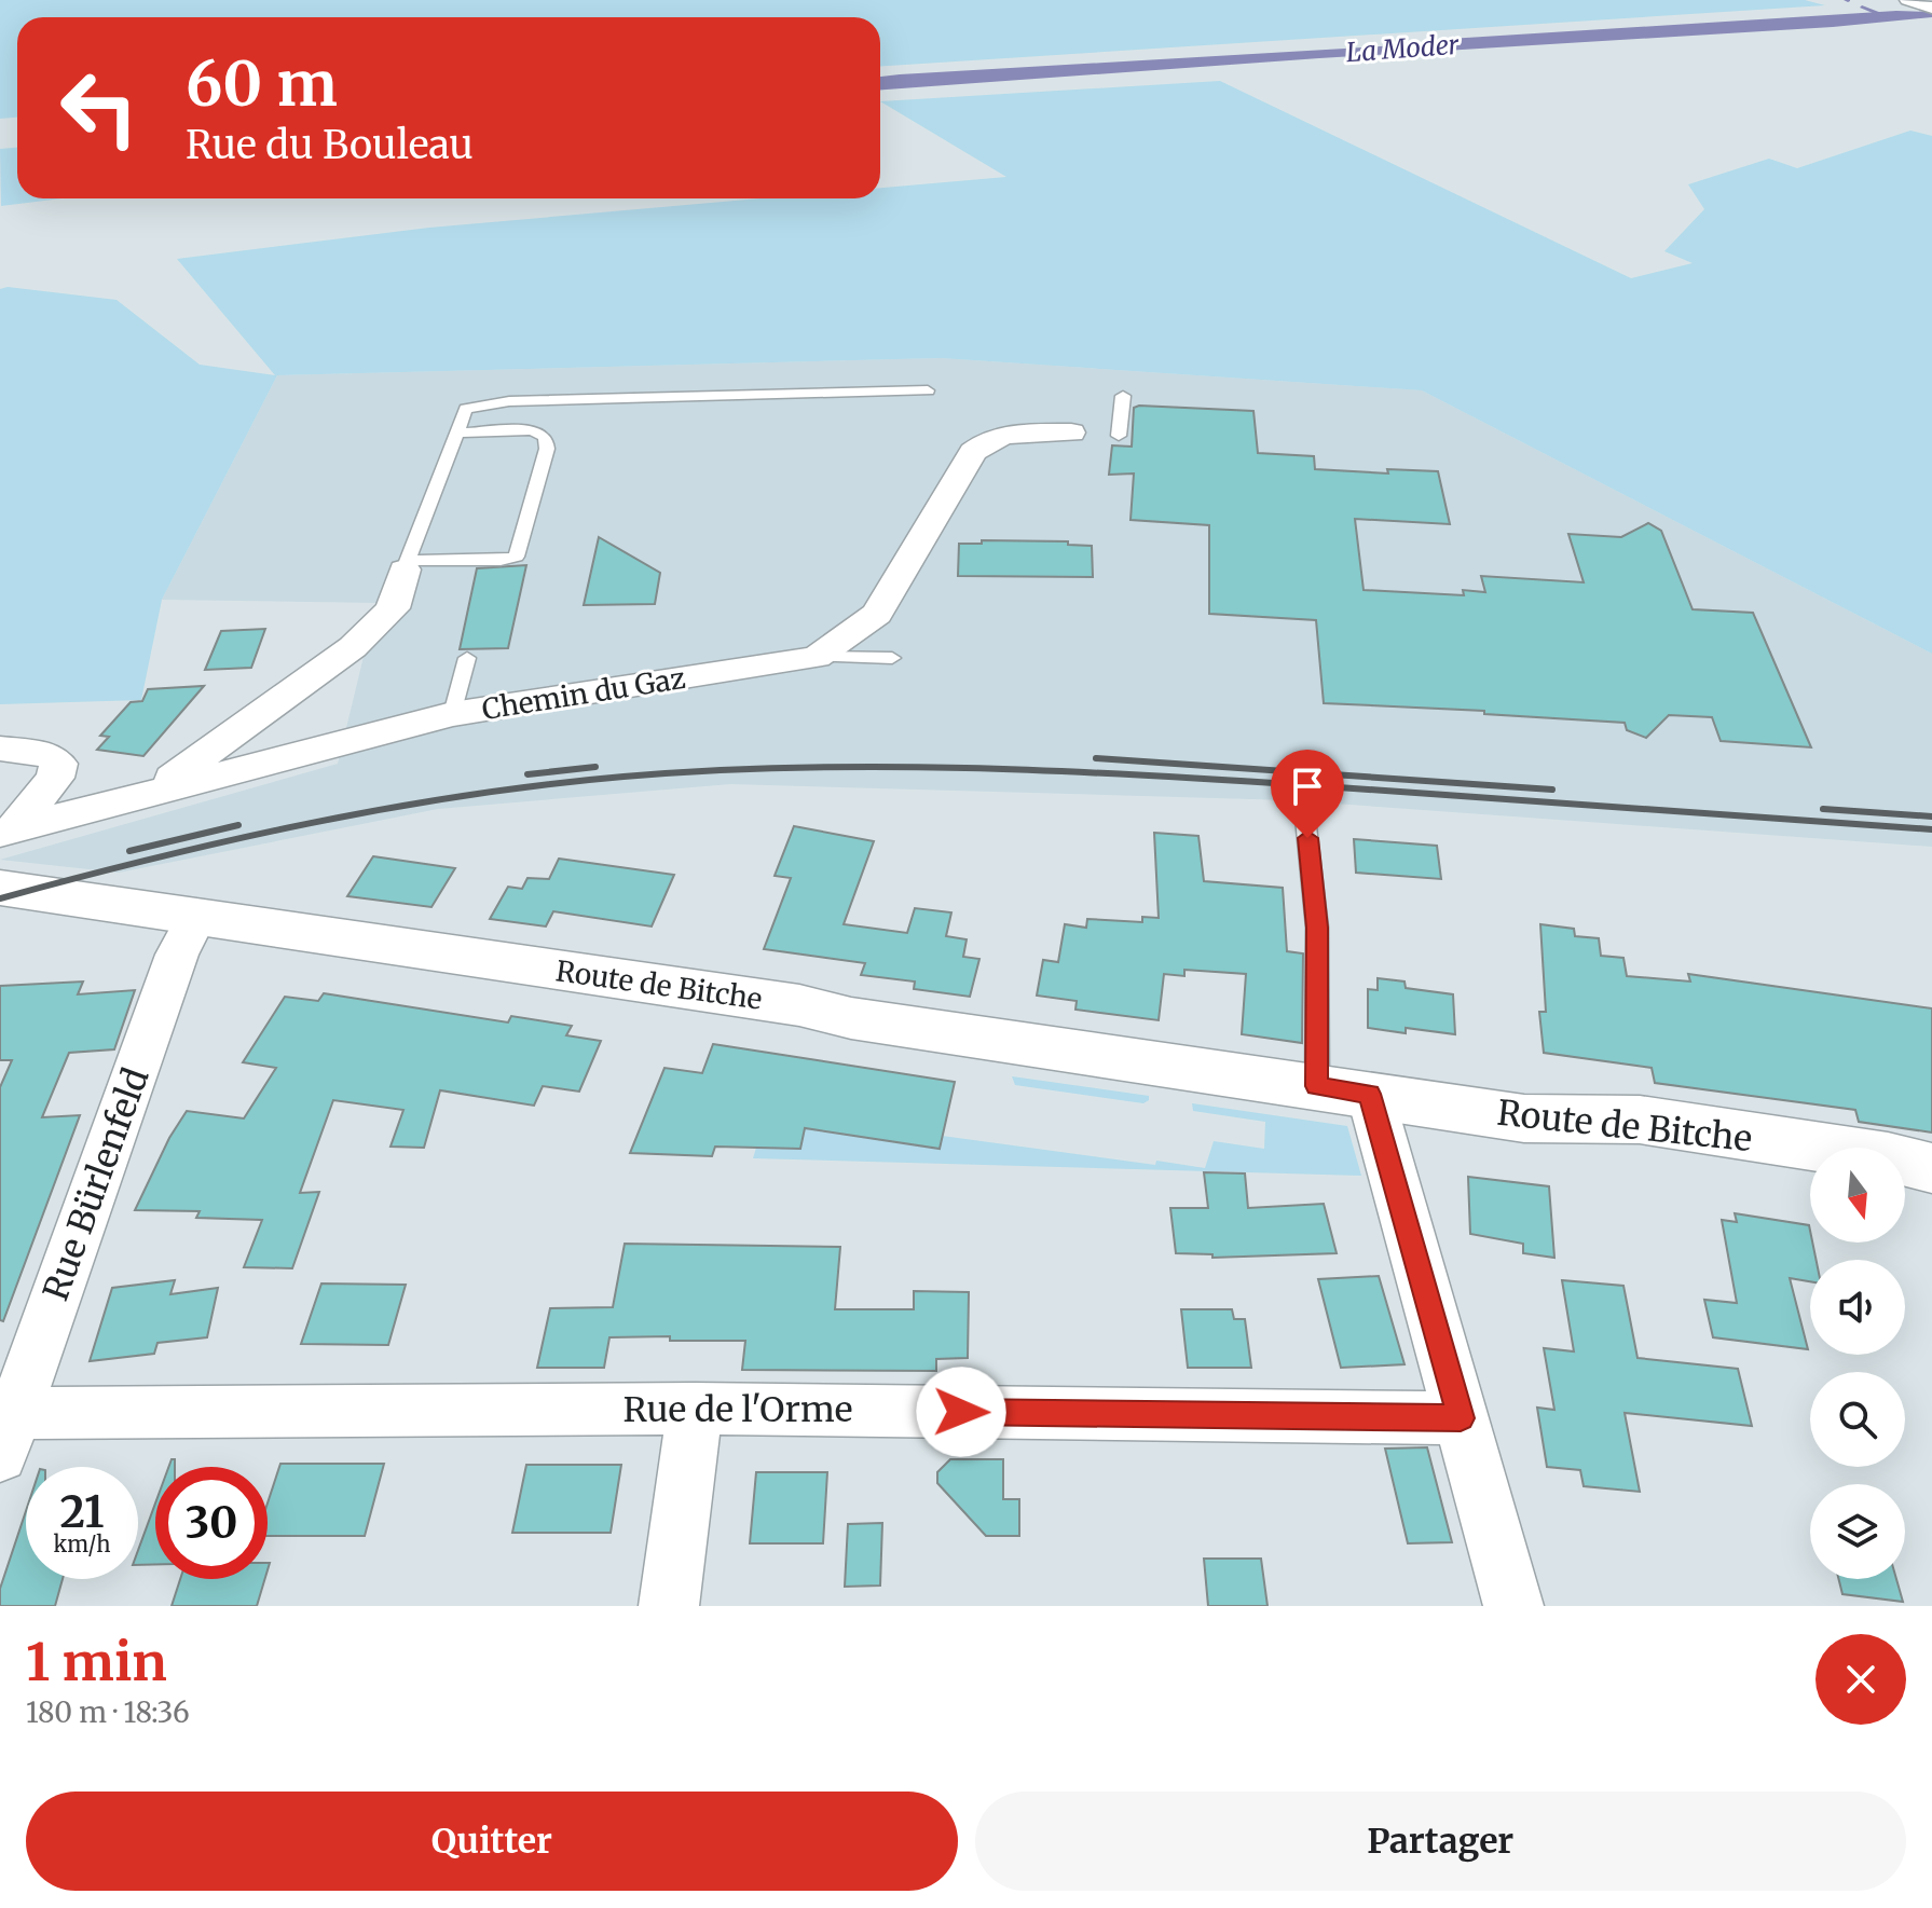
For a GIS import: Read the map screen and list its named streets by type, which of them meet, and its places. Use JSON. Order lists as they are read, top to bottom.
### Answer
{
  "streets": {
    "main road": ["Route de Bitche"],
    "street": ["Chemin du Gaz", "Rue Bürlenfeld", "Rue de l'Orme"]
  },
  "crossings": [
    ["Route de Bitche", "Rue Bürlenfeld"],
    ["Rue Bürlenfeld", "Rue de l'Orme"]
  ],
  "water": ["La Moder"],
  "north": "bottom",
  "page": {
    "turn": ["60 m", "Rue du Bouleau"],
    "speed": "21 km/h",
    "limit": "30",
    "heading": ["1 min", "180 m · 18:36"],
    "buttons": ["Quitter", "Partager"]
  }
}
